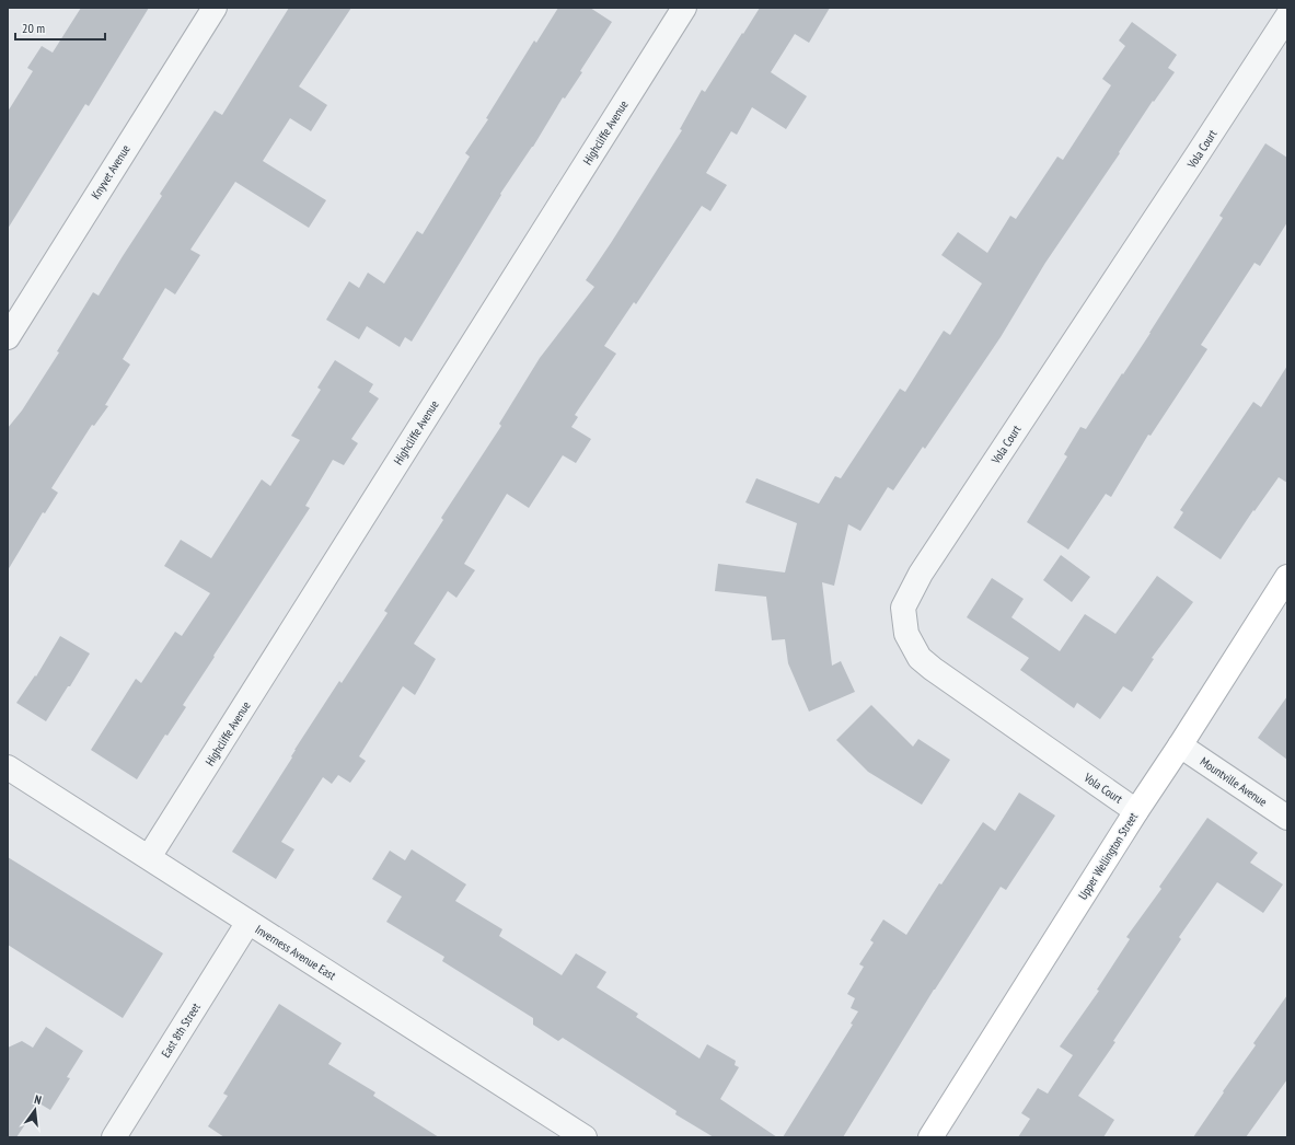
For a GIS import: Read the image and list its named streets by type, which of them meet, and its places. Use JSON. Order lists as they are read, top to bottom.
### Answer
{
  "streets": {
    "main road": ["Upper Wellington Street"],
    "street": [
      "Highcliffe Avenue",
      "Vola Court",
      "Knyvet Avenue",
      "Mountville Avenue",
      "Inverness Avenue East",
      "East 8th Street"
    ]
  },
  "crossings": [
    ["Highcliffe Avenue", "Inverness Avenue East"],
    ["Vola Court", "Upper Wellington Street"],
    ["Mountville Avenue", "Upper Wellington Street"],
    ["Inverness Avenue East", "East 8th Street"]
  ],
  "scale_bar": "20 m",
  "north": "top"
}
